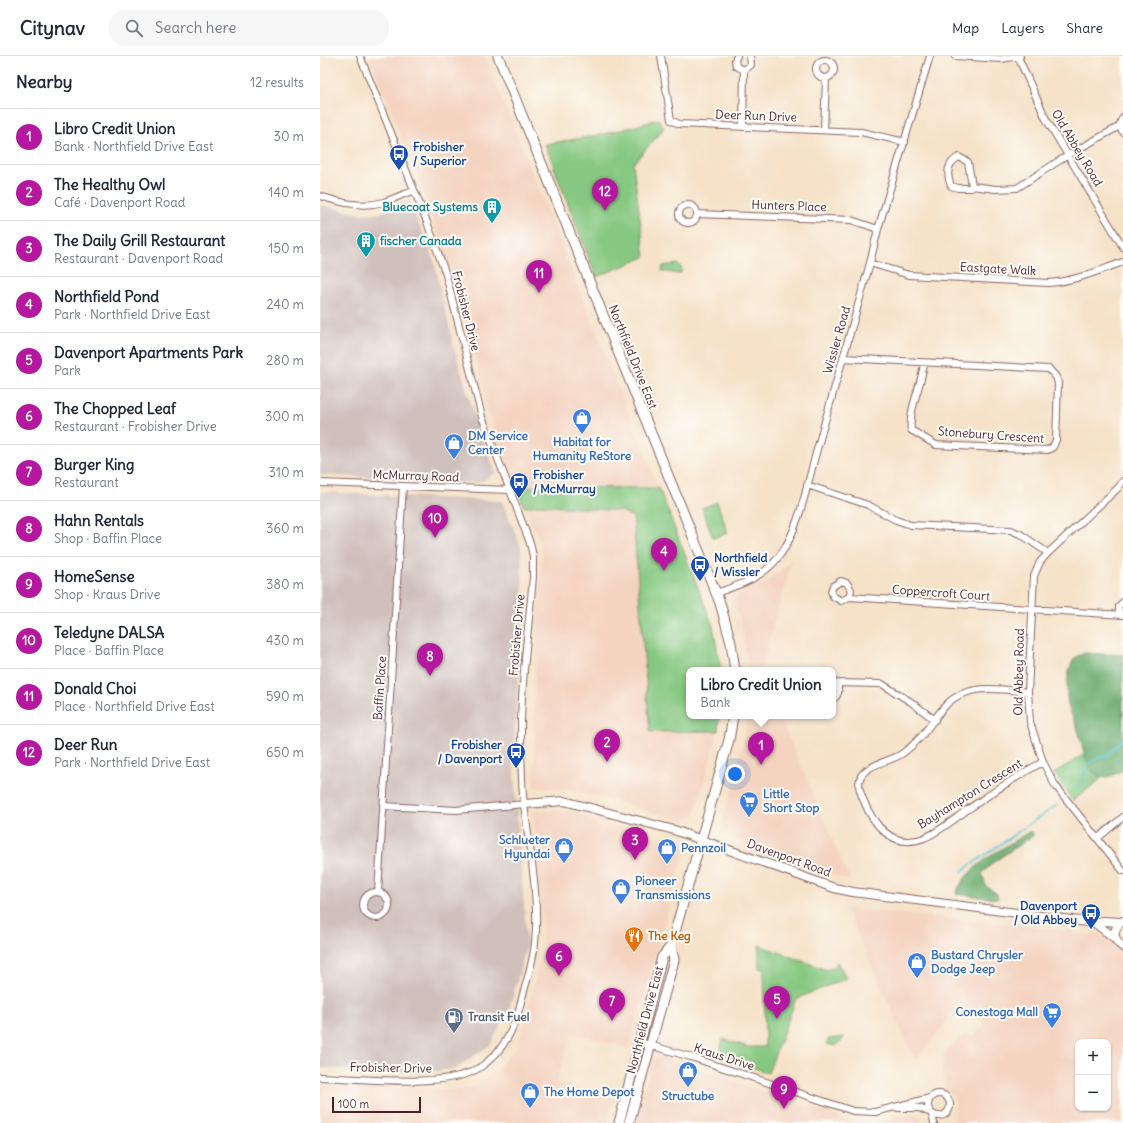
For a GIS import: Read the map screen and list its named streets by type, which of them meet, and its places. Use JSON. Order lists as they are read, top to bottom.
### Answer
{
  "streets": {
    "main road": ["Northfield Drive East"],
    "street": [
      "Deer Run Drive",
      "Old Abbey Road",
      "Hunters Place",
      "Eastgate Walk",
      "Frobisher Drive",
      "Wissler Road",
      "Stonebury Crescent",
      "McMurray Road",
      "Coppercroft Court",
      "Baffin Place",
      "Bayhampton Crescent",
      "Davenport Road",
      "Kraus Drive"
    ]
  },
  "crossings": [
    ["Deer Run Drive", "Wissler Road"],
    ["Old Abbey Road", "Coppercroft Court"],
    ["Old Abbey Road", "Bayhampton Crescent"],
    ["Hunters Place", "Wissler Road"],
    ["Eastgate Walk", "Wissler Road"],
    ["Frobisher Drive", "McMurray Road"],
    ["Frobisher Drive", "Davenport Road"],
    ["Wissler Road", "Northfield Drive East"],
    ["Wissler Road", "Stonebury Crescent"],
    ["Northfield Drive East", "Davenport Road"],
    ["Northfield Drive East", "Kraus Drive"],
    ["McMurray Road", "Baffin Place"],
    ["Baffin Place", "Davenport Road"]
  ],
  "places": {
    "bus stop": [
      "Frobisher / Superior",
      "Frobisher / McMurray",
      "Northfield / Wissler",
      "Frobisher / Davenport",
      "Davenport / Old Abbey"
    ],
    "building": ["Bluecoat Systems", "fischer Canada"],
    "shop": [
      "Habitat for Humanity ReStore",
      "DM Service Center",
      "Schlueter Hyundai",
      "Pennzoil",
      "Pioneer Transmissions",
      "Bustard Chrysler Dodge Jeep",
      "Structube",
      "The Home Depot"
    ],
    "supermarket": ["Little Short Stop", "Conestoga Mall"],
    "restaurant": ["The Keg"],
    "fuel station": ["Transit Fuel"]
  },
  "scale_bar": "100 m",
  "page": {
    "header": "Citynav",
    "search": "Search here",
    "nav": ["Map", "Layers", "Share"],
    "heading": ["Nearby", "12 results"],
    "list": [
      {
        "mark": "1",
        "name": "Libro Credit Union",
        "note": "Bank · Northfield Drive East",
        "value": "30 m"
      },
      {
        "mark": "2",
        "name": "The Healthy Owl",
        "note": "Café · Davenport Road",
        "value": "140 m"
      },
      {
        "mark": "3",
        "name": "The Daily Grill Restaurant",
        "note": "Restaurant · Davenport Road",
        "value": "150 m"
      },
      {
        "mark": "4",
        "name": "Northfield Pond",
        "note": "Park · Northfield Drive East",
        "value": "240 m"
      },
      {
        "mark": "5",
        "name": "Davenport Apartments Park",
        "note": "Park",
        "value": "280 m"
      },
      {
        "mark": "6",
        "name": "The Chopped Leaf",
        "note": "Restaurant · Frobisher Drive",
        "value": "300 m"
      },
      {
        "mark": "7",
        "name": "Burger King",
        "note": "Restaurant",
        "value": "310 m"
      },
      {
        "mark": "8",
        "name": "Hahn Rentals",
        "note": "Shop · Baffin Place",
        "value": "360 m"
      },
      {
        "mark": "9",
        "name": "HomeSense",
        "note": "Shop · Kraus Drive",
        "value": "380 m"
      },
      {
        "mark": "10",
        "name": "Teledyne DALSA",
        "note": "Place · Baffin Place",
        "value": "430 m"
      },
      {
        "mark": "11",
        "name": "Donald Choi",
        "note": "Place · Northfield Drive East",
        "value": "590 m"
      },
      {
        "mark": "12",
        "name": "Deer Run",
        "note": "Park · Northfield Drive East",
        "value": "650 m"
      }
    ],
    "pins": [
      "12",
      "11",
      "10",
      "4",
      "8",
      "2",
      "1",
      "3",
      "6",
      "5",
      "7",
      "9"
    ],
    "popup": ["Libro Credit Union", "Bank"],
    "map_buttons": ["+", "−"],
    "scale": "100 m"
  }
}
